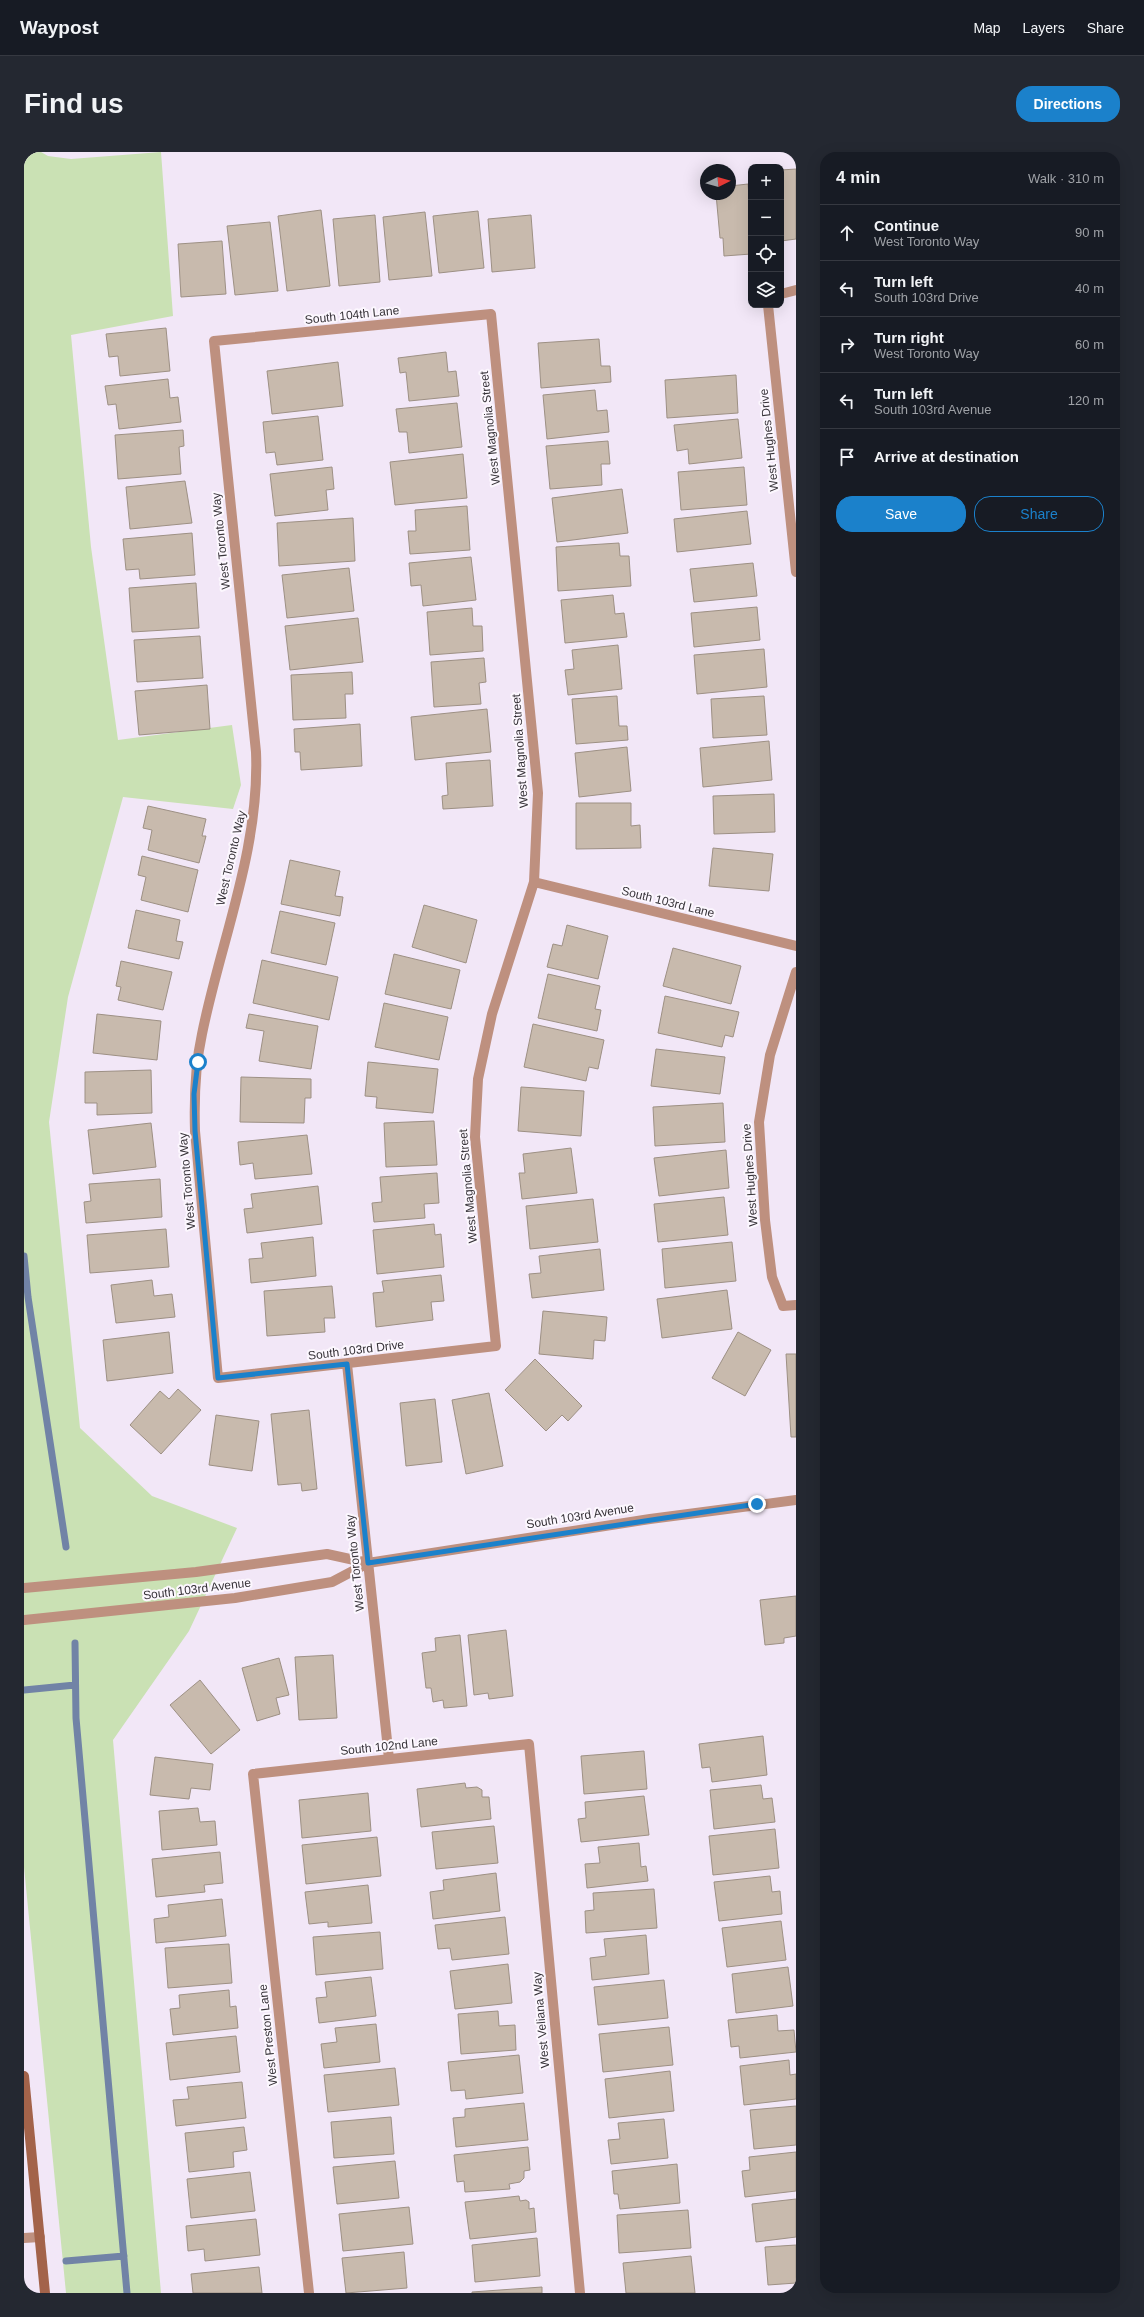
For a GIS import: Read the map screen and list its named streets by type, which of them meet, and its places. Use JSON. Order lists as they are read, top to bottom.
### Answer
{
  "streets": {
    "street": [
      "South 104th Lane",
      "West Magnolia Street",
      "West Hughes Drive",
      "West Toronto Way",
      "South 103rd Lane",
      "South 103rd Drive",
      "South 103rd Avenue",
      "South 102nd Lane",
      "West Veliana Way",
      "West Preston Lane"
    ]
  },
  "crossings": [
    ["South 104th Lane", "West Magnolia Street"],
    ["South 104th Lane", "West Toronto Way"],
    ["West Magnolia Street", "South 103rd Lane"],
    ["West Magnolia Street", "South 103rd Drive"],
    ["West Toronto Way", "South 103rd Drive"],
    ["West Toronto Way", "South 103rd Avenue"],
    ["West Toronto Way", "South 102nd Lane"],
    ["South 102nd Lane", "West Veliana Way"],
    ["South 102nd Lane", "West Preston Lane"]
  ],
  "north": "right",
  "page": {
    "header": "Waypost",
    "nav": ["Map", "Layers", "Share"],
    "buttons": [
      "Directions",
      ["Save", "Share"]
    ],
    "title": "Find us",
    "heading": ["4 min", "Walk · 310 m"],
    "map_buttons": ["+", "−"],
    "list": [
      ["Continue", "West Toronto Way", "90 m"],
      ["Turn left", "South 103rd Drive", "40 m"],
      ["Turn right", "West Toronto Way", "60 m"],
      ["Turn left", "South 103rd Avenue", "120 m"],
      "Arrive at destination"
    ]
  }
}
